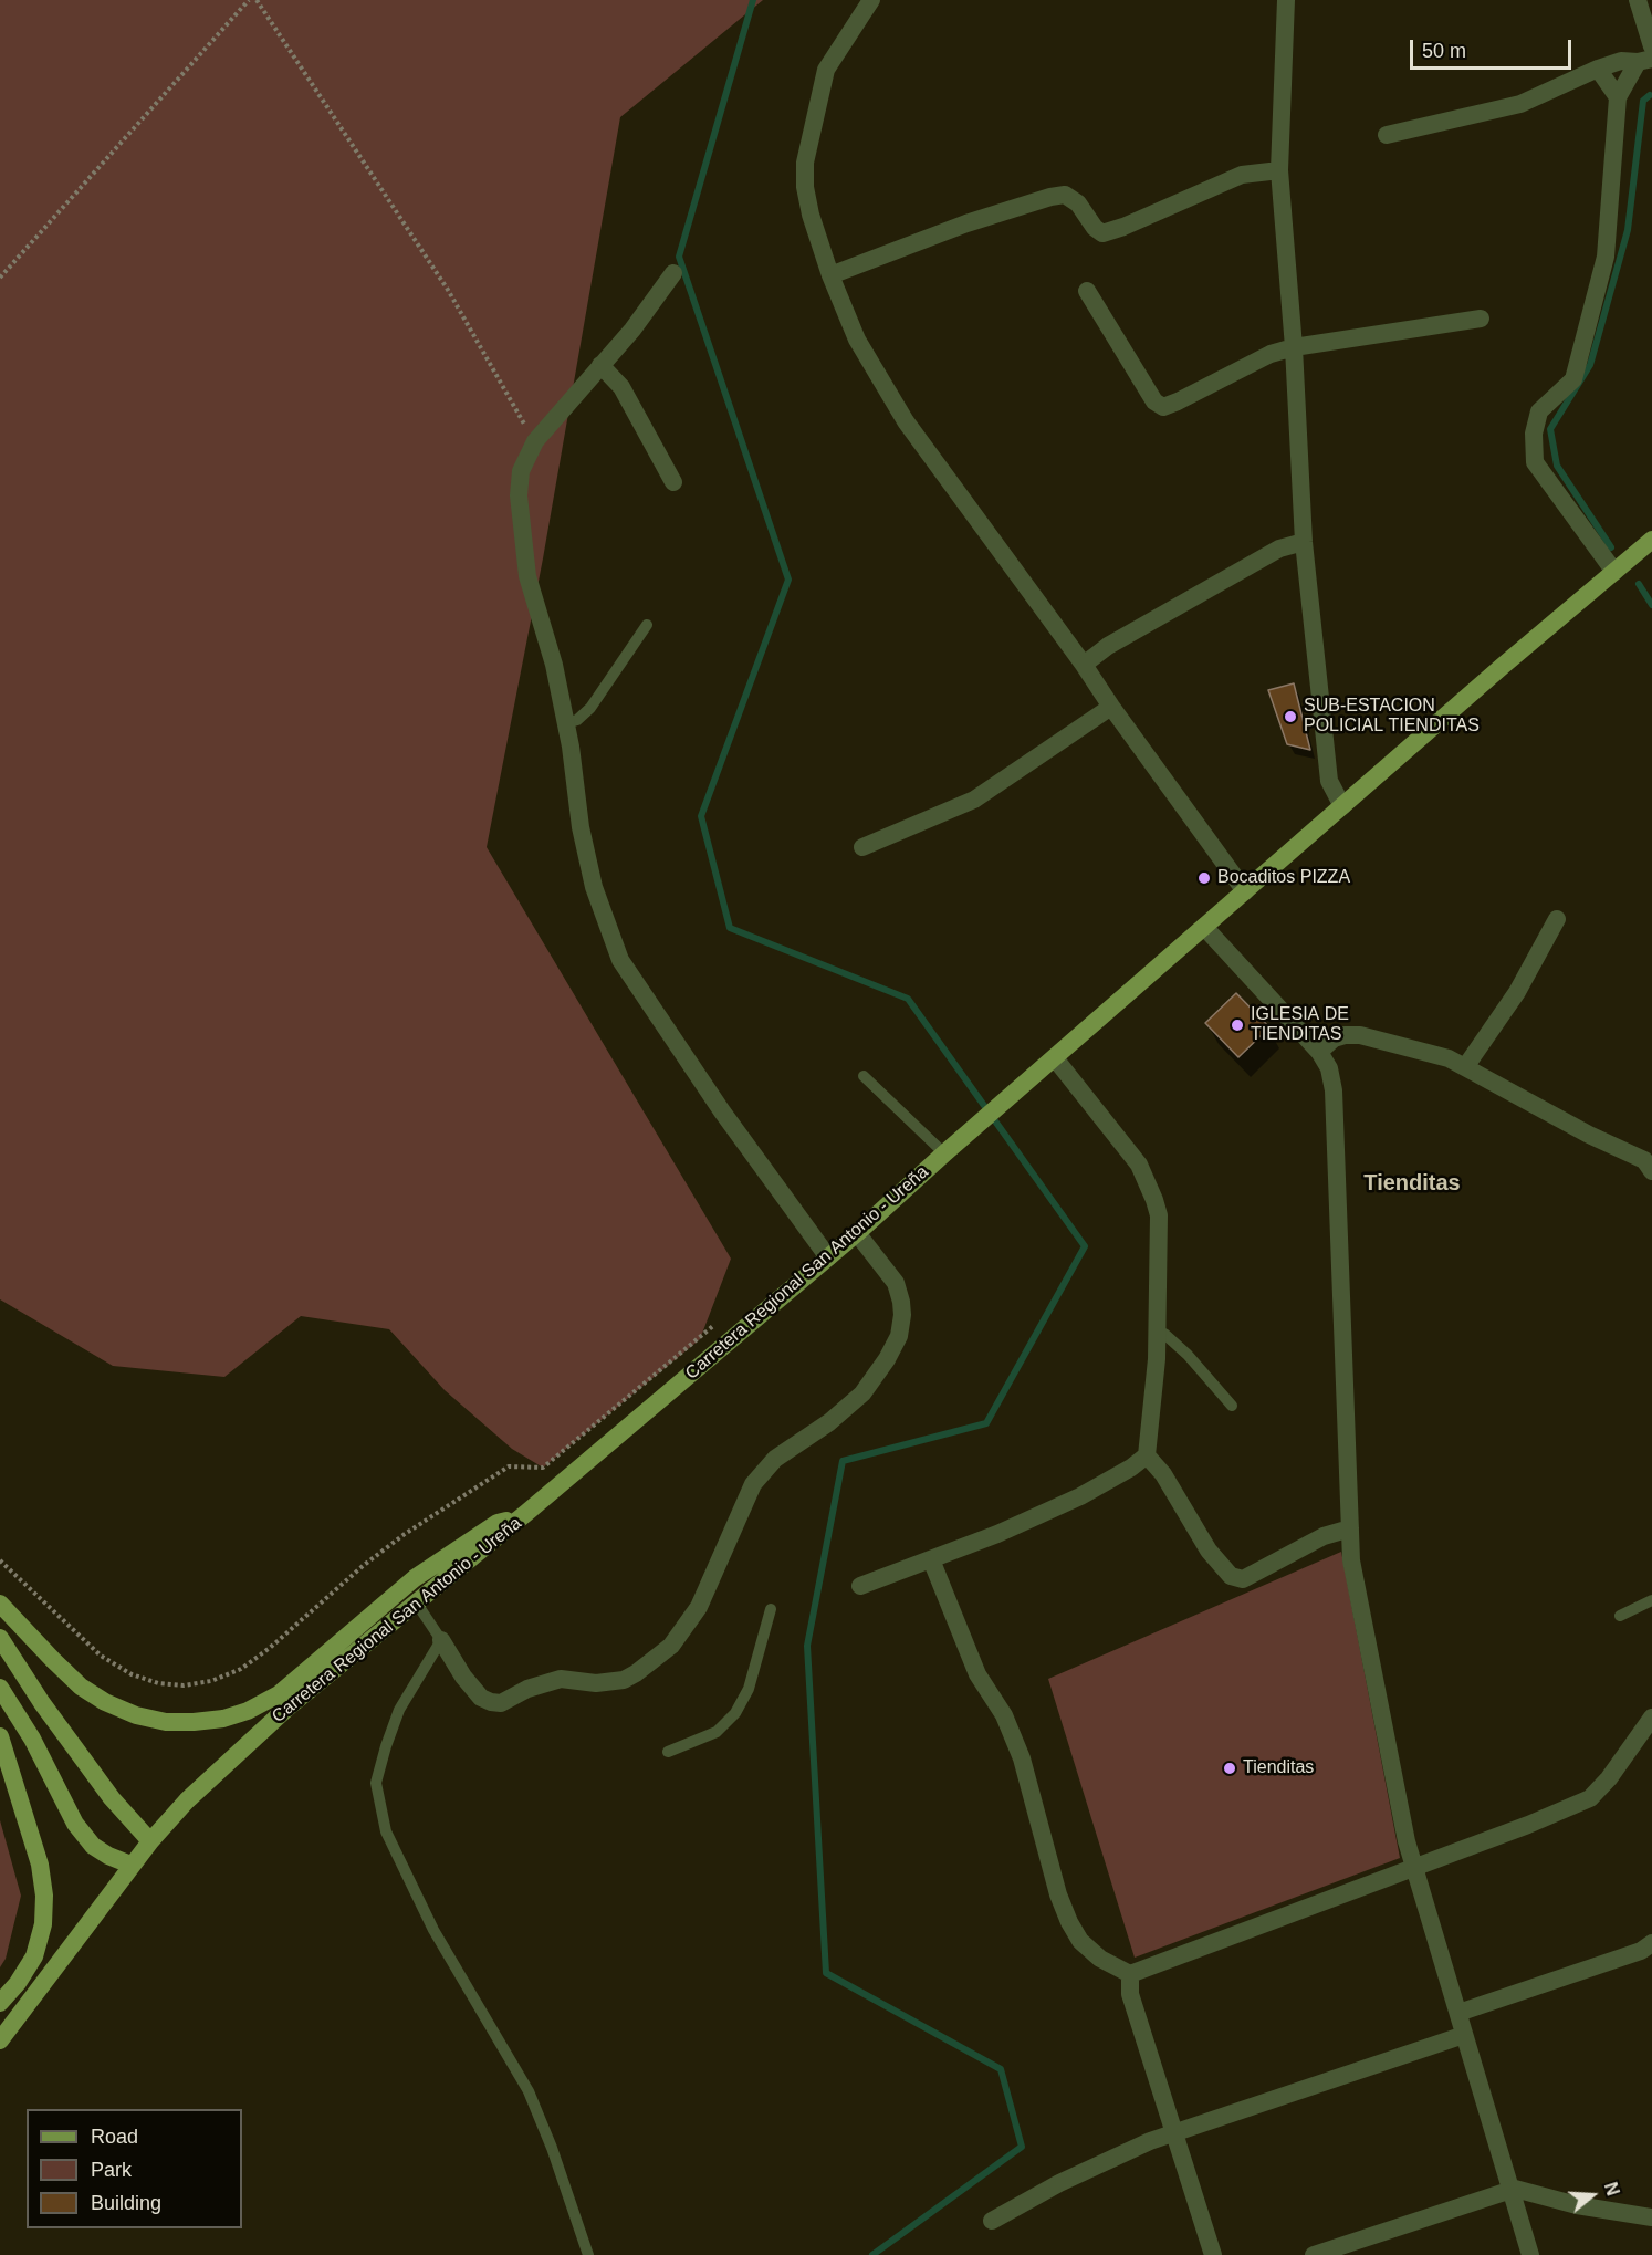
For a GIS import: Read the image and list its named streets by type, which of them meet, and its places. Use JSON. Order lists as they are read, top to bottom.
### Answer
{
  "streets": {
    "main road": ["Carretera Regional San Antonio - Ureña"]
  },
  "districts": ["Tienditas"],
  "places": [
    "SUB-ESTACION POLICIAL TIENDITAS",
    "Bocaditos PIZZA",
    "IGLESIA DE TIENDITAS",
    "Tienditas"
  ],
  "legend": ["Road", "Park", "Building"],
  "scale_bar": "50 m",
  "north": "right"
}
